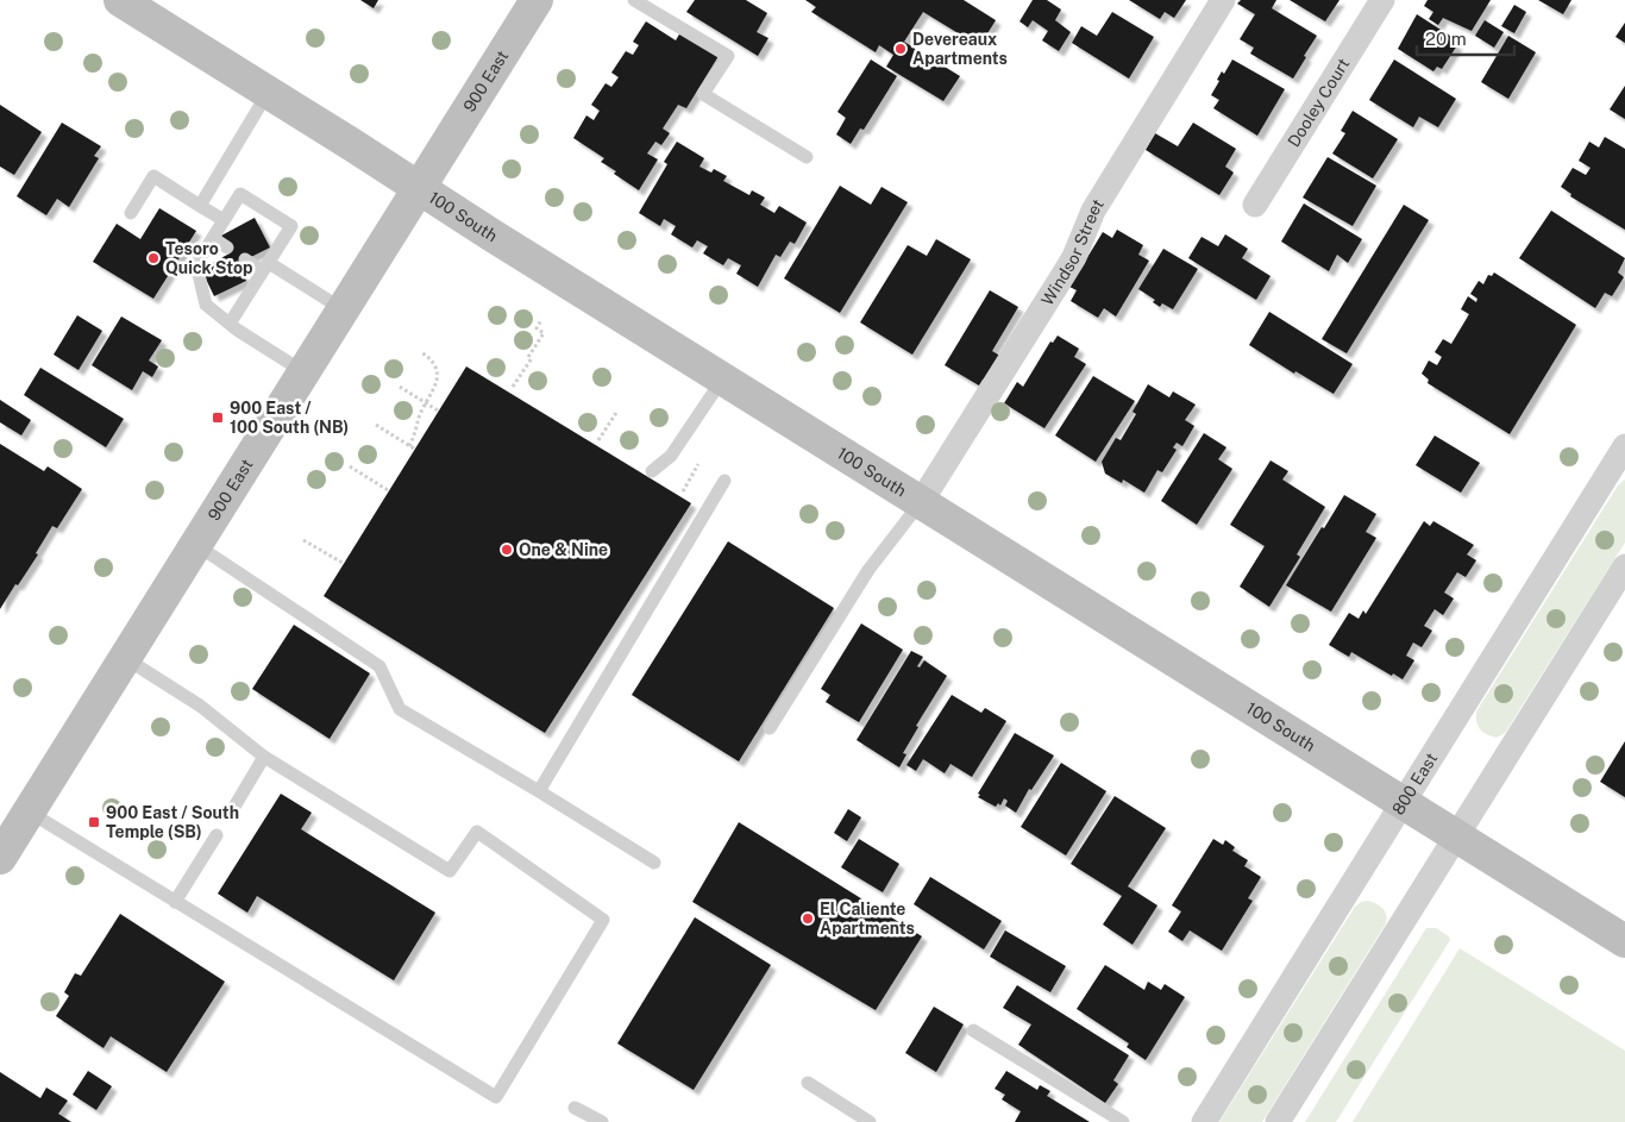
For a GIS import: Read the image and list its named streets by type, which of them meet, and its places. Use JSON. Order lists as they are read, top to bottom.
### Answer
{
  "streets": {
    "main road": ["900 East", "100 South"],
    "street": ["Dooley Court", "Windsor Street", "800 East"]
  },
  "crossings": [
    ["900 East", "100 South"],
    ["100 South", "Windsor Street"],
    ["100 South", "800 East"]
  ],
  "places": {
    "other": [
      "Devereaux Apartments",
      "Tesoro Quick Stop",
      "One & Nine",
      "El Caliente Apartments"
    ],
    "transit": ["900 East / 100 South (NB)", "900 East / South Temple (SB)"]
  },
  "scale_bar": "20 m"
}
